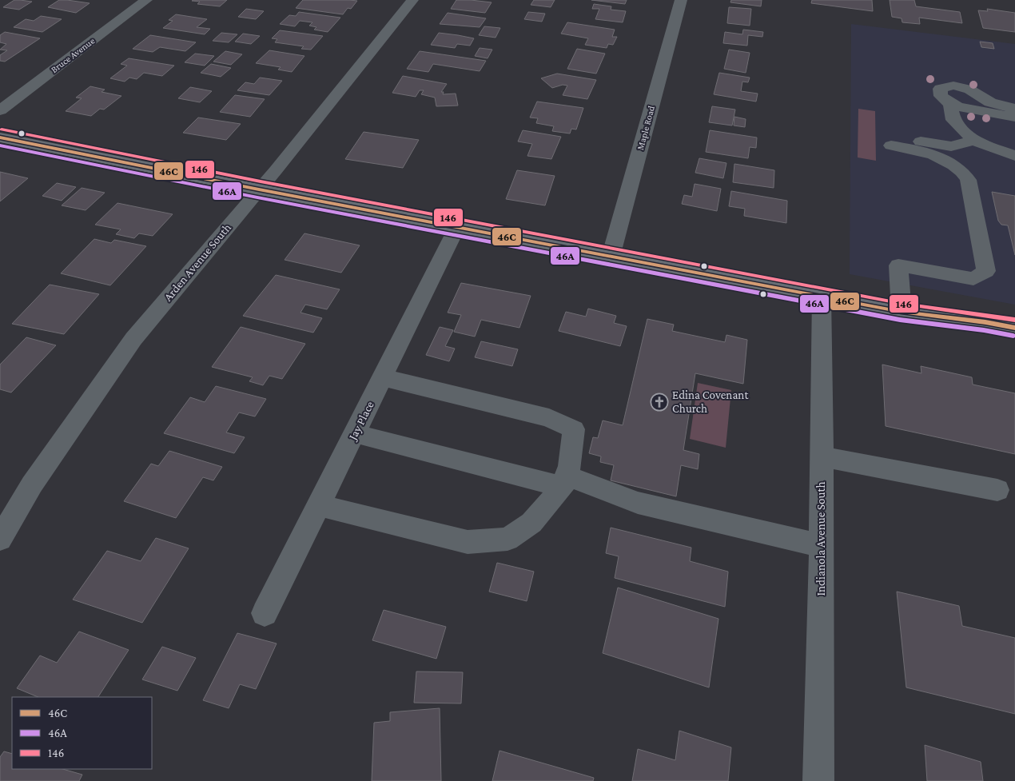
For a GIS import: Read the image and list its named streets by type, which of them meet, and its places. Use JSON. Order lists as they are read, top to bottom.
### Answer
{
  "streets": {
    "street": [
      "Bruce Avenue",
      "Maple Road",
      "Arden Avenue South",
      "Jay Place",
      "Indianola Avenue South"
    ]
  },
  "places": {
    "church": ["Edina Covenant Church"]
  },
  "lines": ["transit line 146", "transit line 46C", "transit line 46A"],
  "legend": ["46C", "46A", "146"]
}
